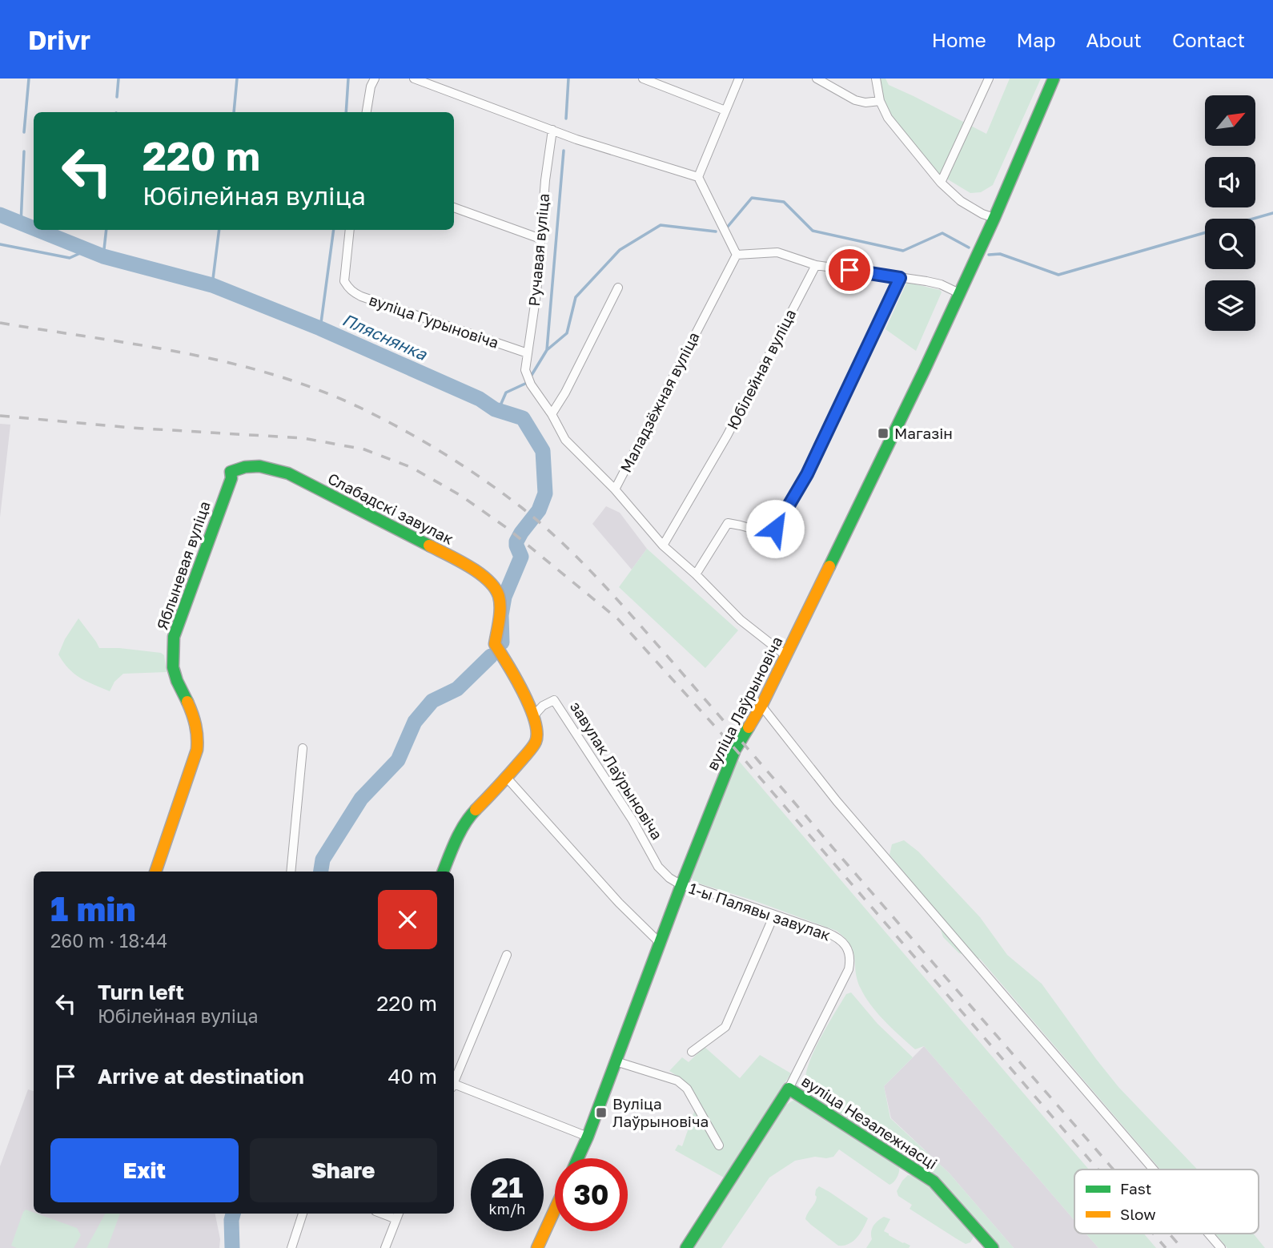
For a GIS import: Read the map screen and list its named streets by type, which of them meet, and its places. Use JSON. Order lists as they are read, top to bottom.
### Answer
{
  "streets": {
    "main road": [
      "Слабадскі завулак",
      "Яблыневая вуліца",
      "вуліца Лаўрыновіча",
      "вуліца Незалежнасці"
    ],
    "street": [
      "Ручавая вуліца",
      "вуліца Гурыновіча",
      "Юбілейная вуліца",
      "Маладзёжная вуліца",
      "завулак Лаўрыновіча",
      "1-ы Палявы завулак"
    ]
  },
  "crossings": [
    ["Ручавая вуліца", "вуліца Гурыновіча"],
    ["Ручавая вуліца", "Маладзёжная вуліца"],
    ["Слабадскі завулак", "Яблыневая вуліца"],
    ["Слабадскі завулак", "завулак Лаўрыновіча"],
    ["вуліца Лаўрыновіча", "завулак Лаўрыновіча"],
    ["вуліца Лаўрыновіча", "1-ы Палявы завулак"],
    ["завулак Лаўрыновіча", "1-ы Палявы завулак"],
    ["1-ы Палявы завулак", "вуліца Незалежнасці"]
  ],
  "water": ["Пляснянка"],
  "places": {
    "transit": ["Магазін", "Вуліца Лаўрыновіча"]
  },
  "legend": ["Fast", "Slow"],
  "north": "top right",
  "page": {
    "header": "Drivr",
    "nav": [
      "Home",
      "Map",
      "About",
      "Contact"
    ],
    "turn": ["220 m", "Юбілейная вуліца"],
    "heading": ["1 min", "260 m · 18:44"],
    "list": [
      {
        "name": "Turn left",
        "note": "Юбілейная вуліца",
        "value": "220 m"
      },
      {
        "name": "Arrive at destination",
        "value": "40 m"
      }
    ],
    "buttons": ["Exit", "Share"],
    "speed": "21 km/h",
    "limit": "30"
  }
}
